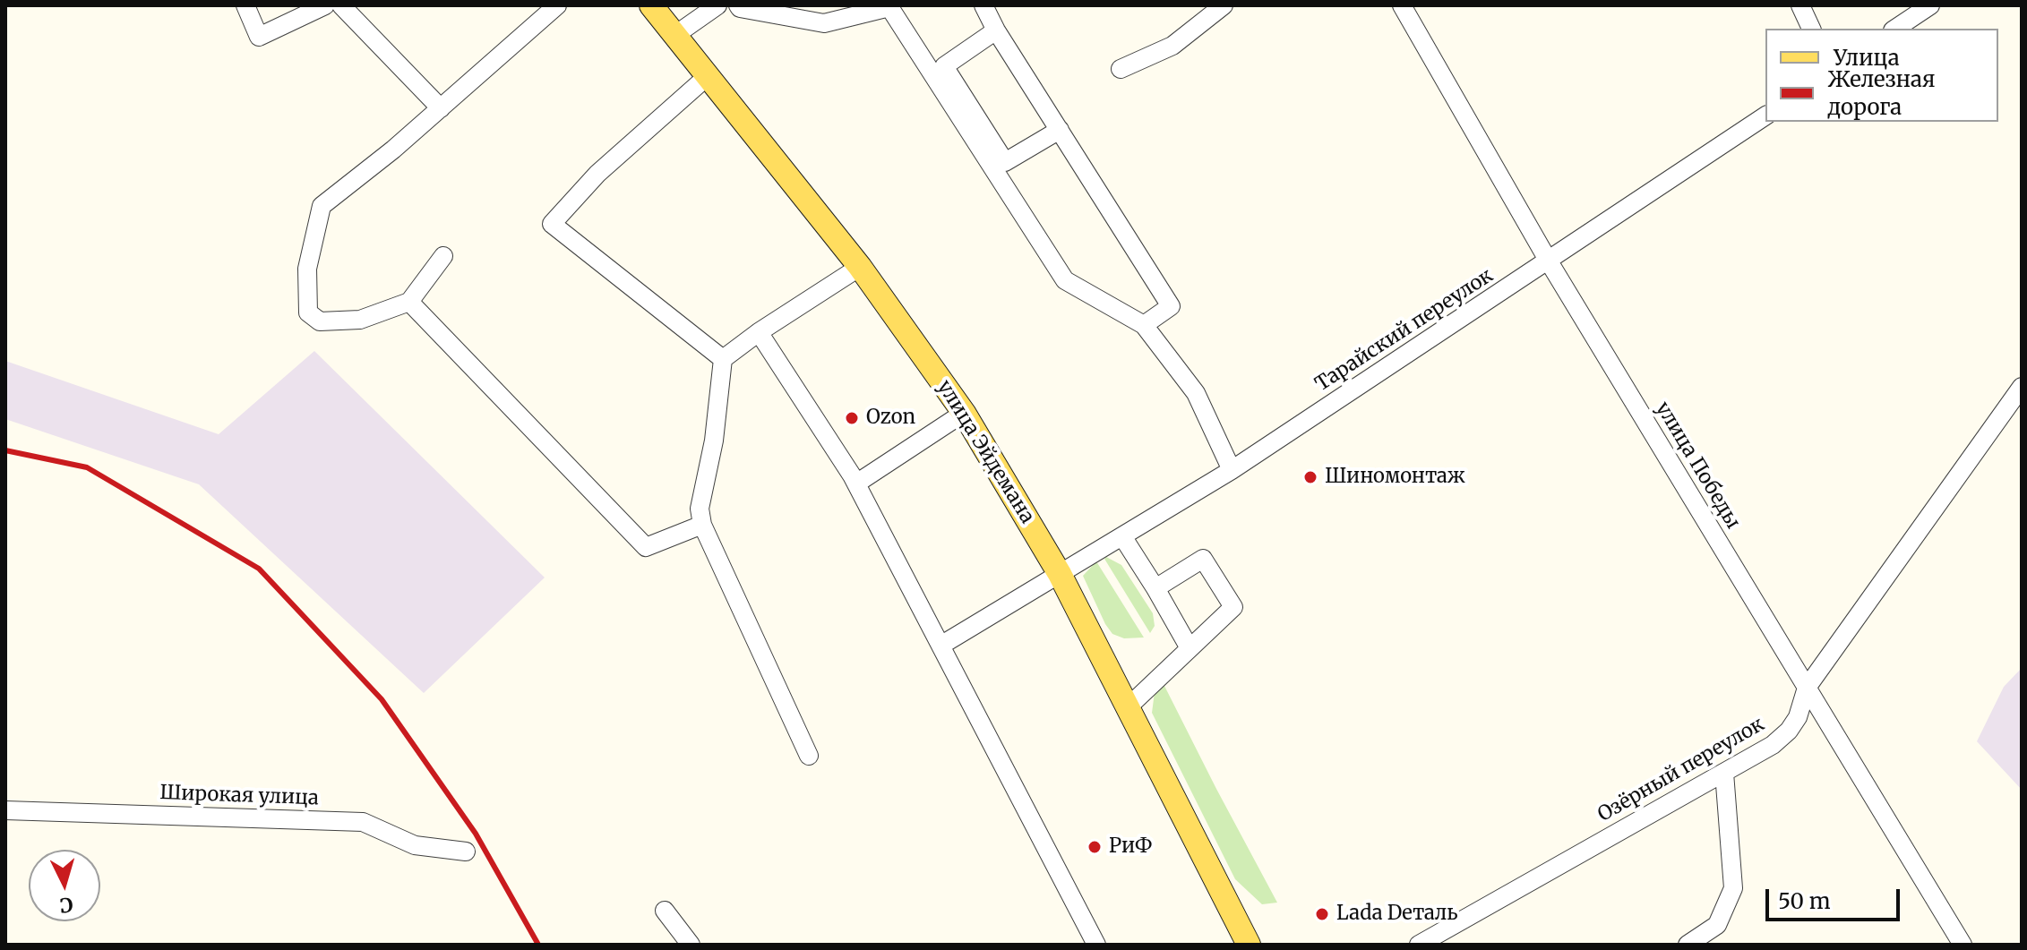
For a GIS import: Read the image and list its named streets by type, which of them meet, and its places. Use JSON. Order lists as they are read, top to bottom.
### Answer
{
  "streets": {
    "main road": ["улица Эйдемана"],
    "street": [
      "Тарайский переулок",
      "улица Победы",
      "Озёрный переулок",
      "Широкая улица"
    ]
  },
  "crossings": [
    ["Тарайский переулок", "улица Эйдемана"],
    ["Тарайский переулок", "улица Победы"],
    ["улица Победы", "Озёрный переулок"]
  ],
  "places": [
    "Ozon",
    "Шиномонтаж",
    "РиФ",
    "Lada Dеталь"
  ],
  "legend": ["Улица", "Железная дорога"],
  "scale_bar": "50 m",
  "north": "bottom"
}
